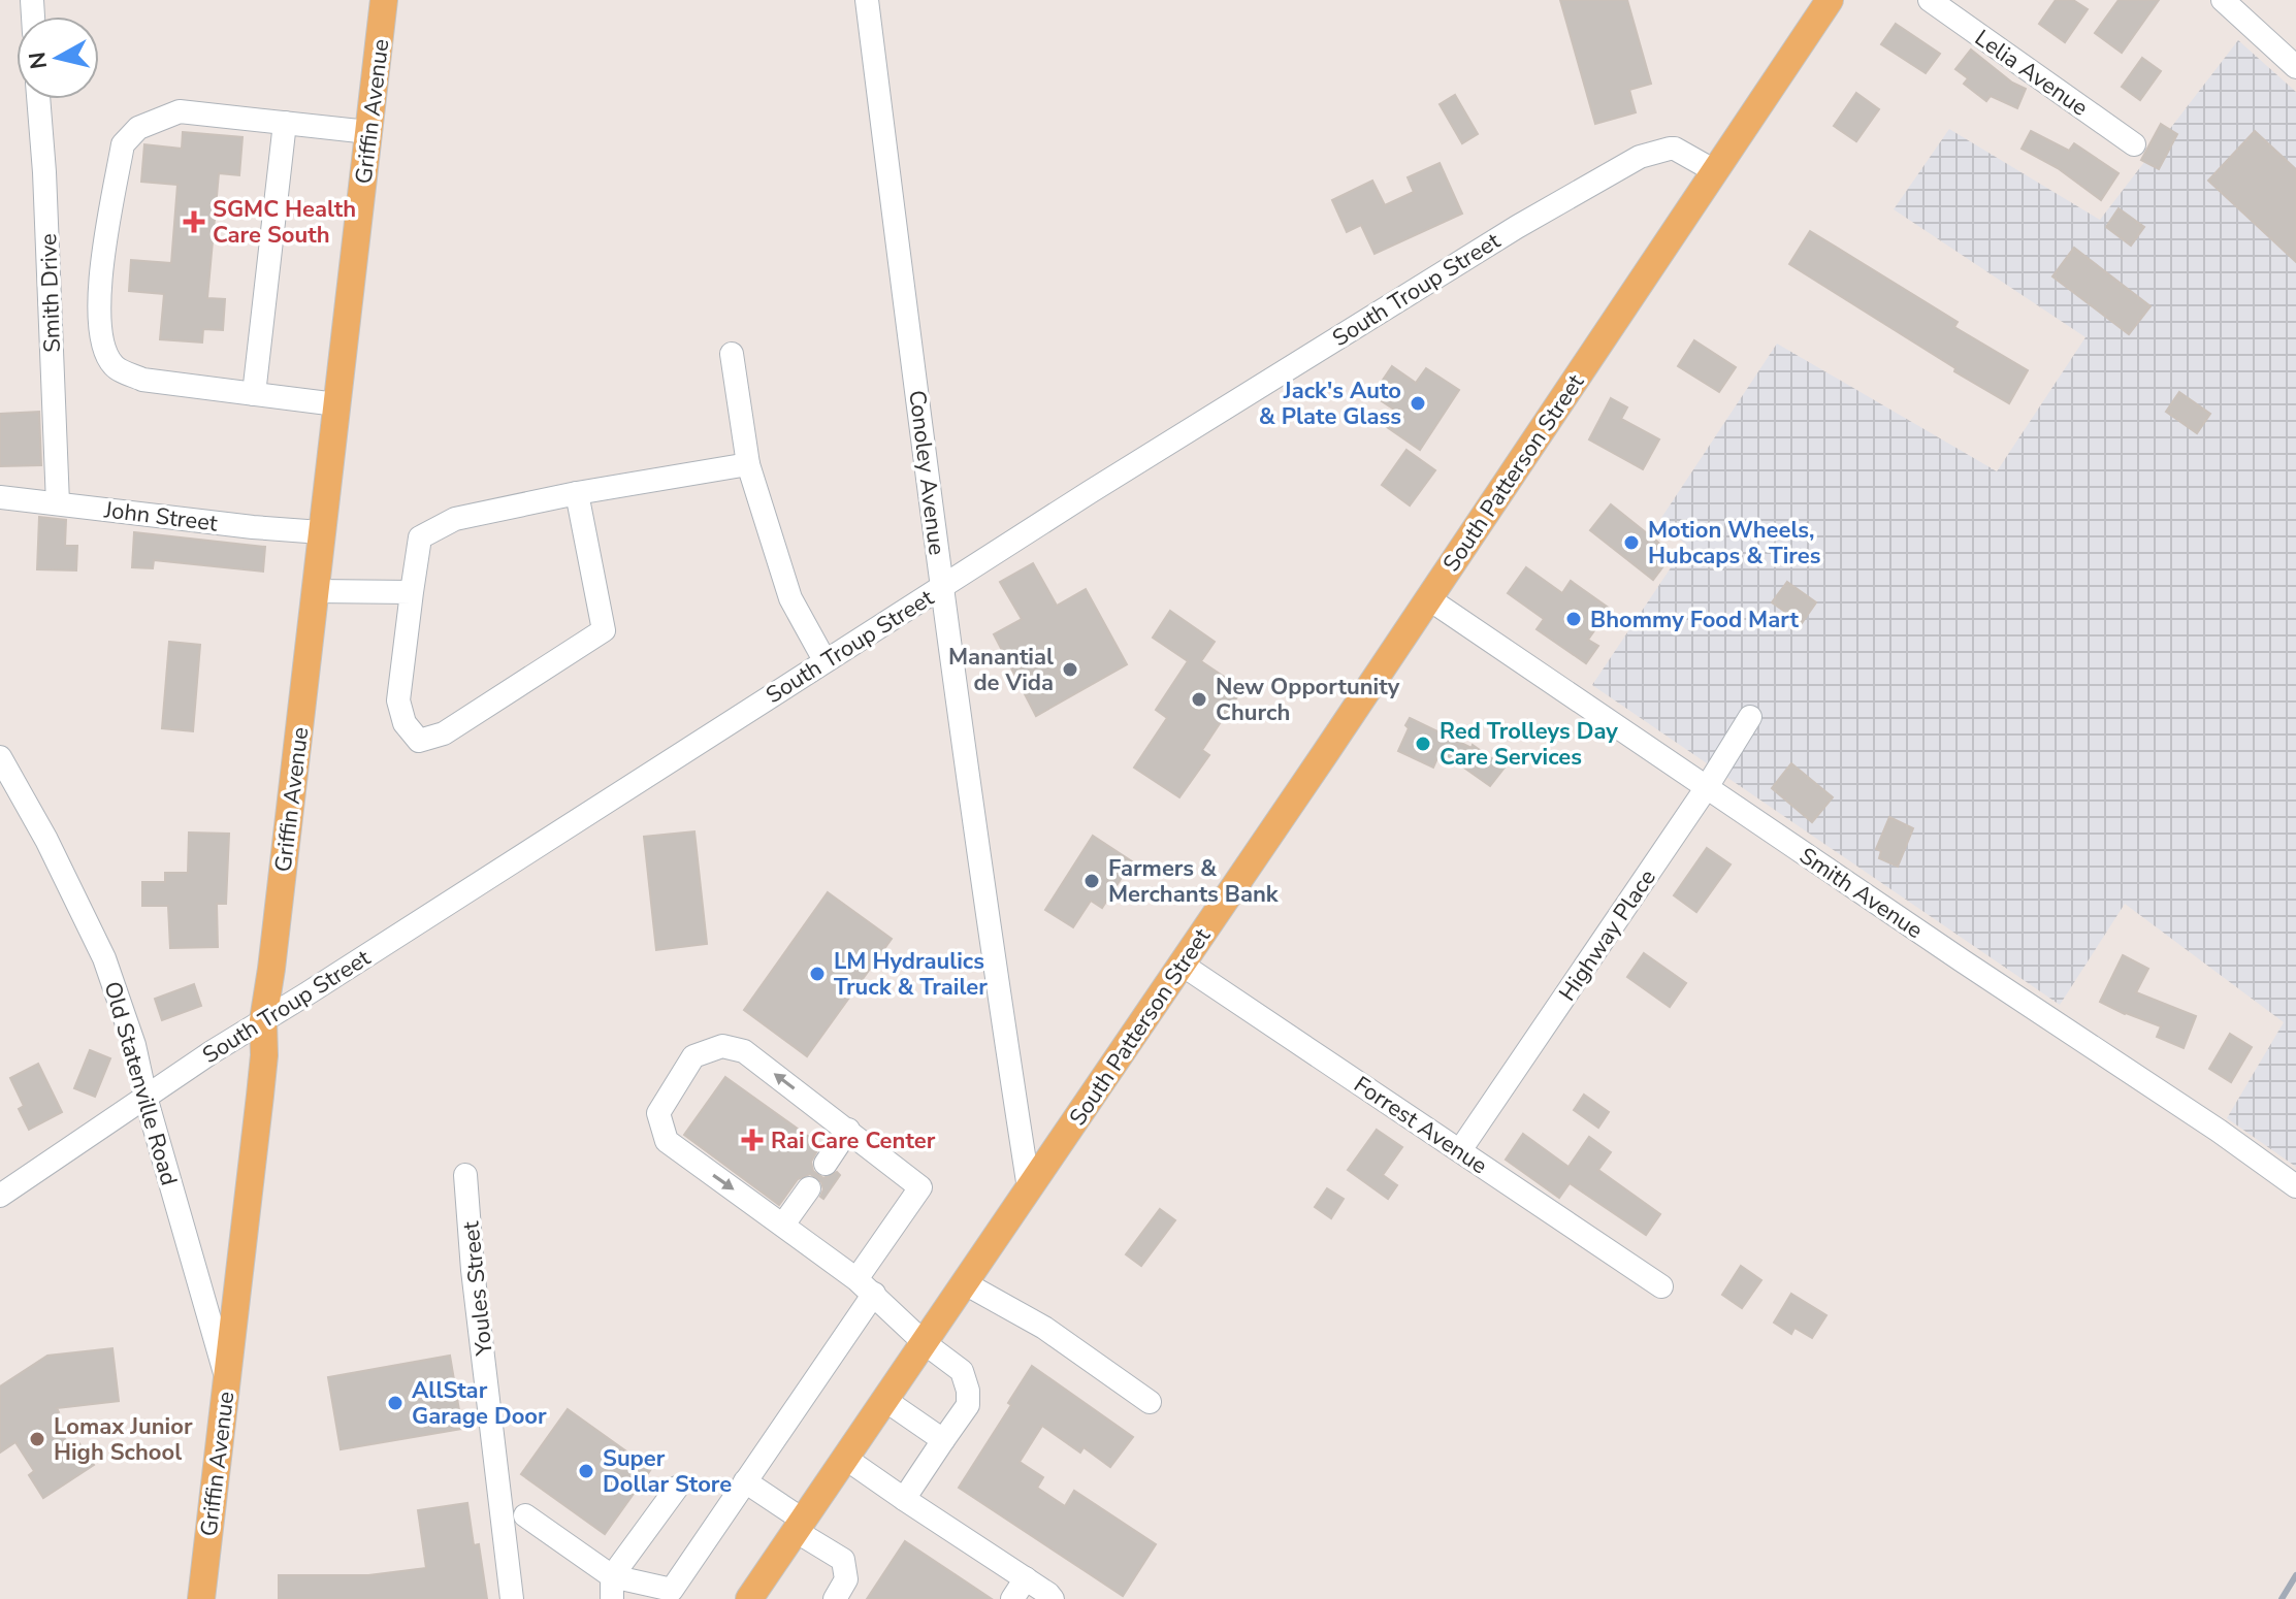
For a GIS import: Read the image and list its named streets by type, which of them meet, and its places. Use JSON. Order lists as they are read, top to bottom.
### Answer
{
  "streets": {
    "main road": ["Griffin Avenue", "South Patterson Street"],
    "street": [
      "Lelia Avenue",
      "South Troup Street",
      "Smith Drive",
      "Conoley Avenue",
      "John Street",
      "Smith Avenue",
      "Highway Place",
      "Old Statenville Road",
      "Forrest Avenue",
      "Youles Street"
    ]
  },
  "crossings": [
    ["Griffin Avenue", "South Troup Street"],
    ["Griffin Avenue", "John Street"],
    ["Griffin Avenue", "Old Statenville Road"],
    ["South Troup Street", "Conoley Avenue"],
    ["South Troup Street", "South Patterson Street"],
    ["South Troup Street", "Old Statenville Road"],
    ["Smith Drive", "John Street"],
    ["Conoley Avenue", "South Patterson Street"],
    ["South Patterson Street", "Smith Avenue"],
    ["South Patterson Street", "Forrest Avenue"],
    ["Smith Avenue", "Highway Place"],
    ["Highway Place", "Forrest Avenue"]
  ],
  "places": {
    "health": ["SGMC Health Care South", "Rai Care Center"],
    "other": [
      "Jack's Auto & Plate Glass",
      "Motion Wheels, Hubcaps & Tires",
      "Bhommy Food Mart",
      "Manantial de Vida",
      "New Opportunity Church",
      "Red Trolleys Day Care Services",
      "Farmers & Merchants Bank",
      "LM Hydraulics Truck & Trailer",
      "AllStar Garage Door",
      "Lomax Junior High School",
      "Super Dollar Store"
    ]
  },
  "north": "left"
}
